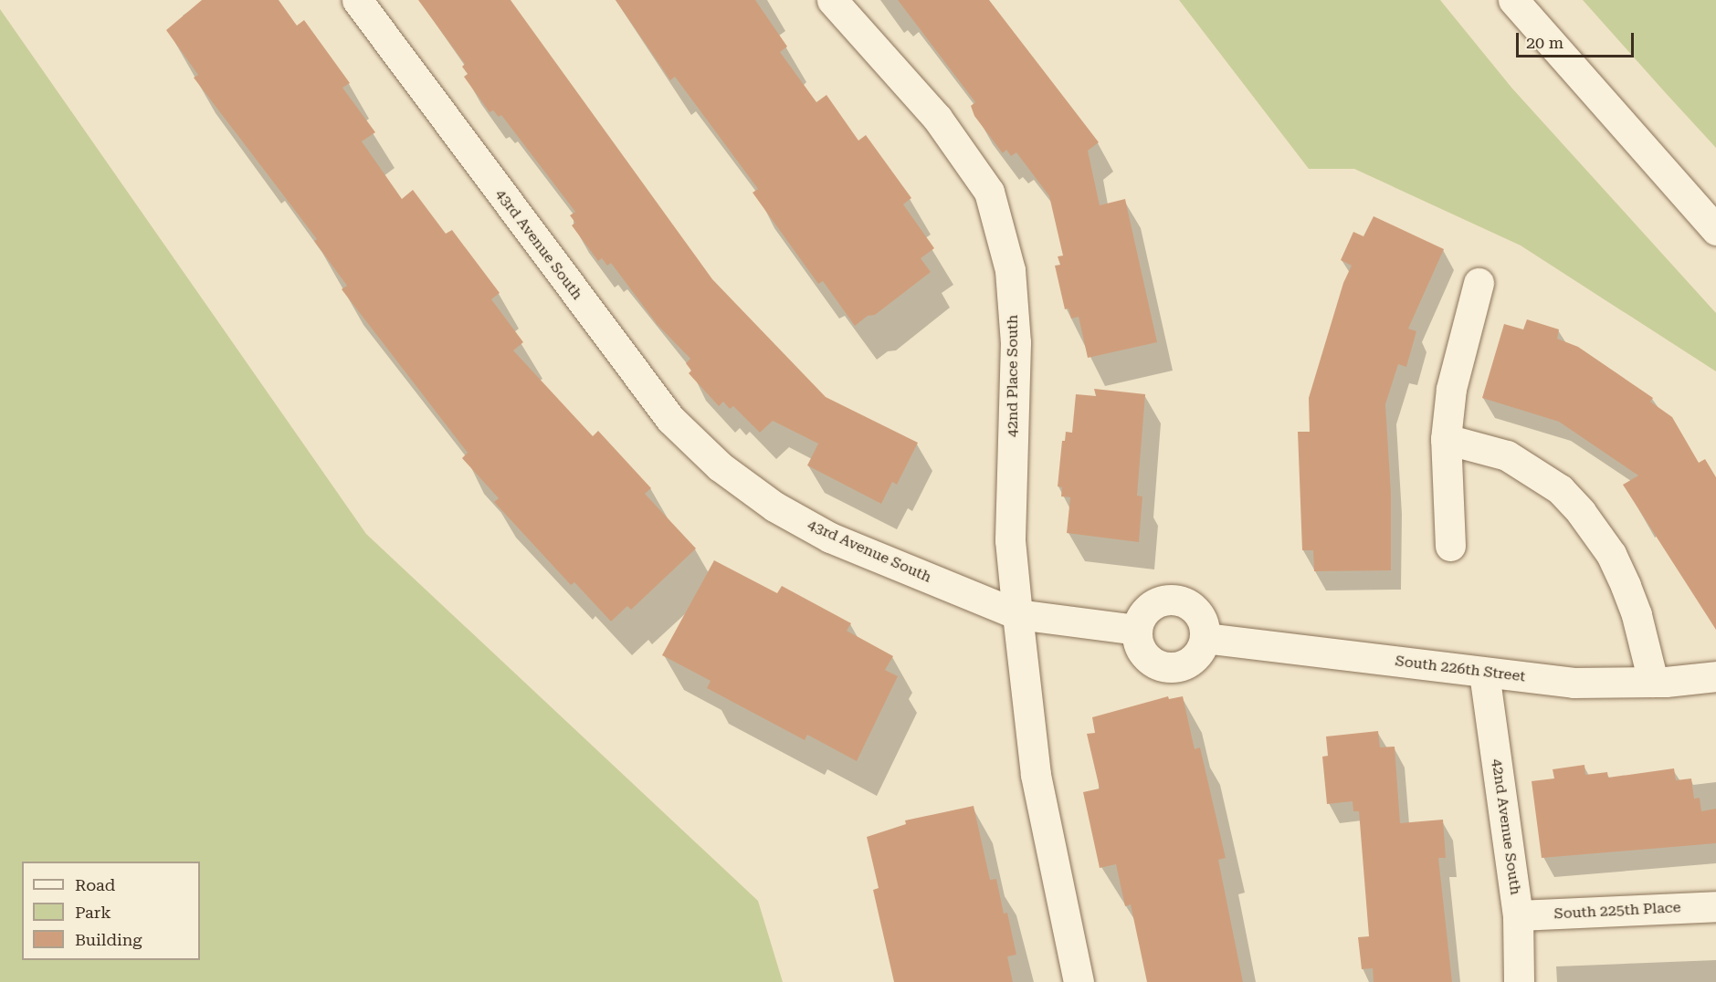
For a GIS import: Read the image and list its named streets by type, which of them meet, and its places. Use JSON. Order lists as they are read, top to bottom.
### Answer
{
  "streets": {
    "street": [
      "43rd Avenue South",
      "42nd Place South",
      "South 226th Street",
      "42nd Avenue South",
      "South 225th Place"
    ]
  },
  "crossings": [
    ["43rd Avenue South", "42nd Place South"],
    ["South 226th Street", "42nd Avenue South"],
    ["42nd Avenue South", "South 225th Place"]
  ],
  "legend": ["Road", "Park", "Building"],
  "scale_bar": "20 m"
}
